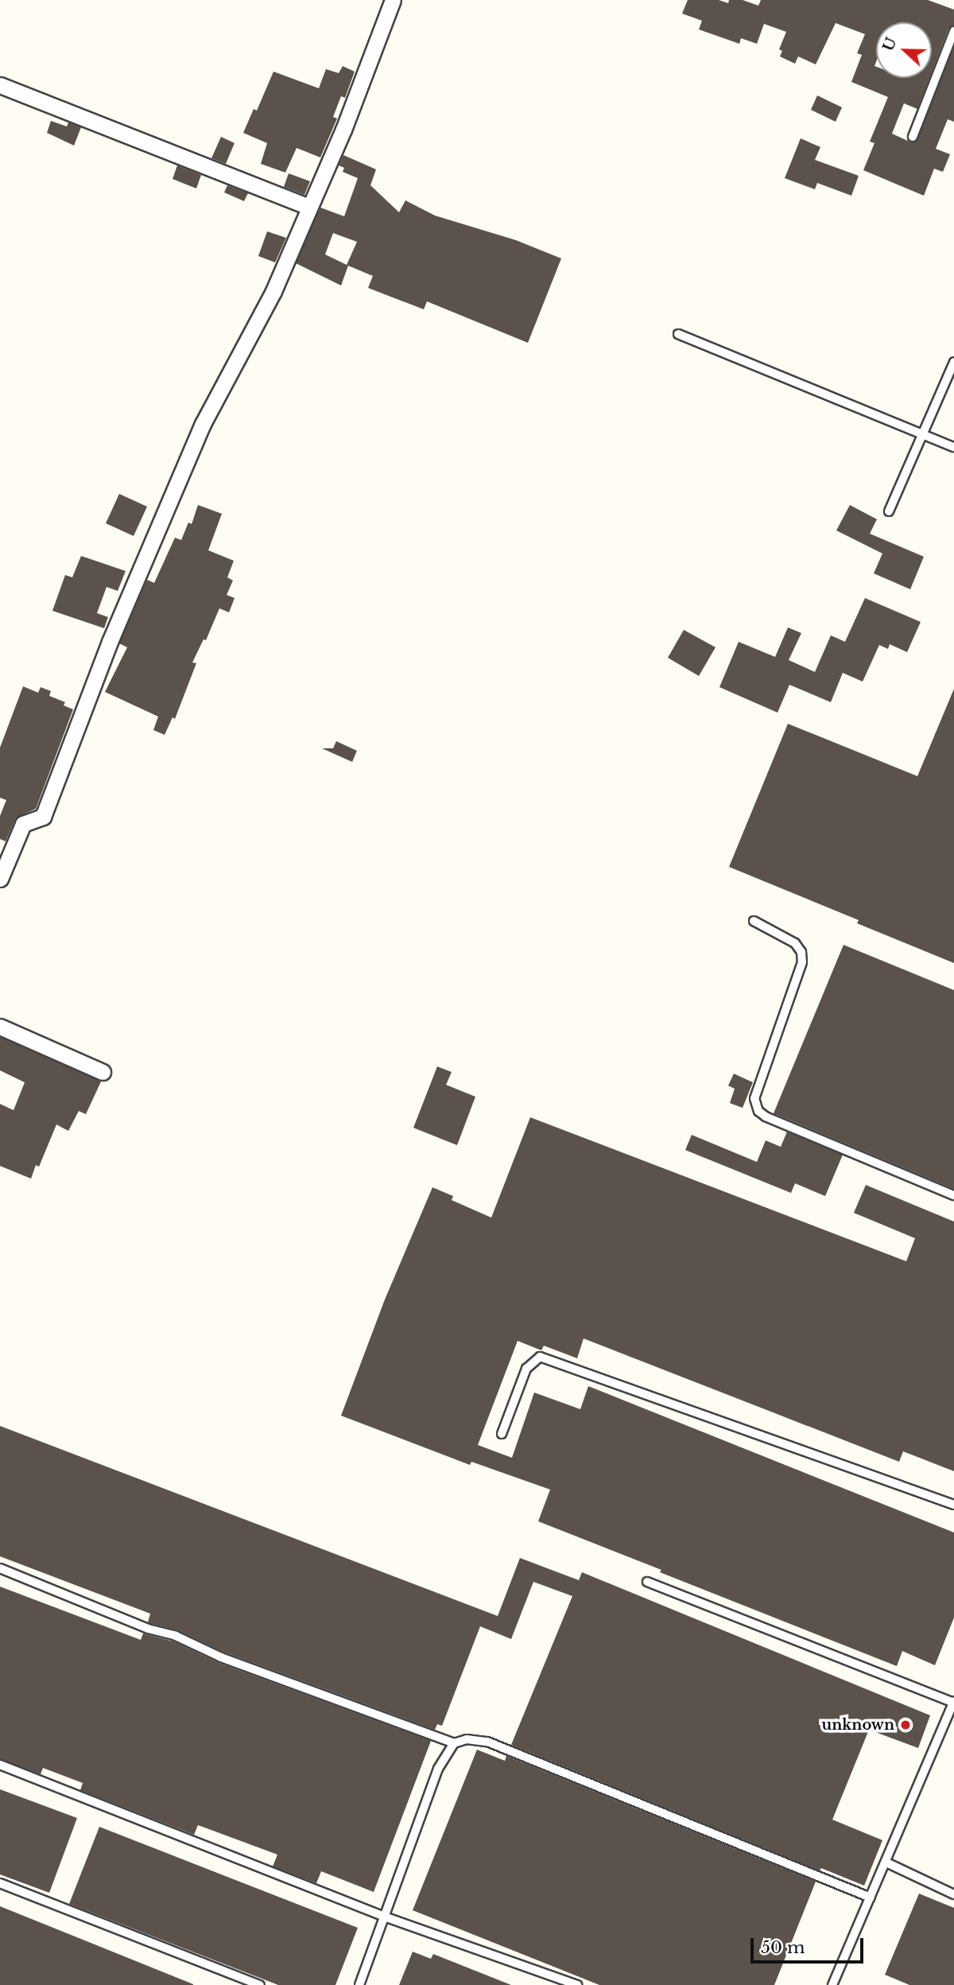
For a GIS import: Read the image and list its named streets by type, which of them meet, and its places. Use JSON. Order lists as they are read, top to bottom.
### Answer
{
  "places": ["unknown"],
  "scale_bar": "50 m",
  "north": "left"
}
